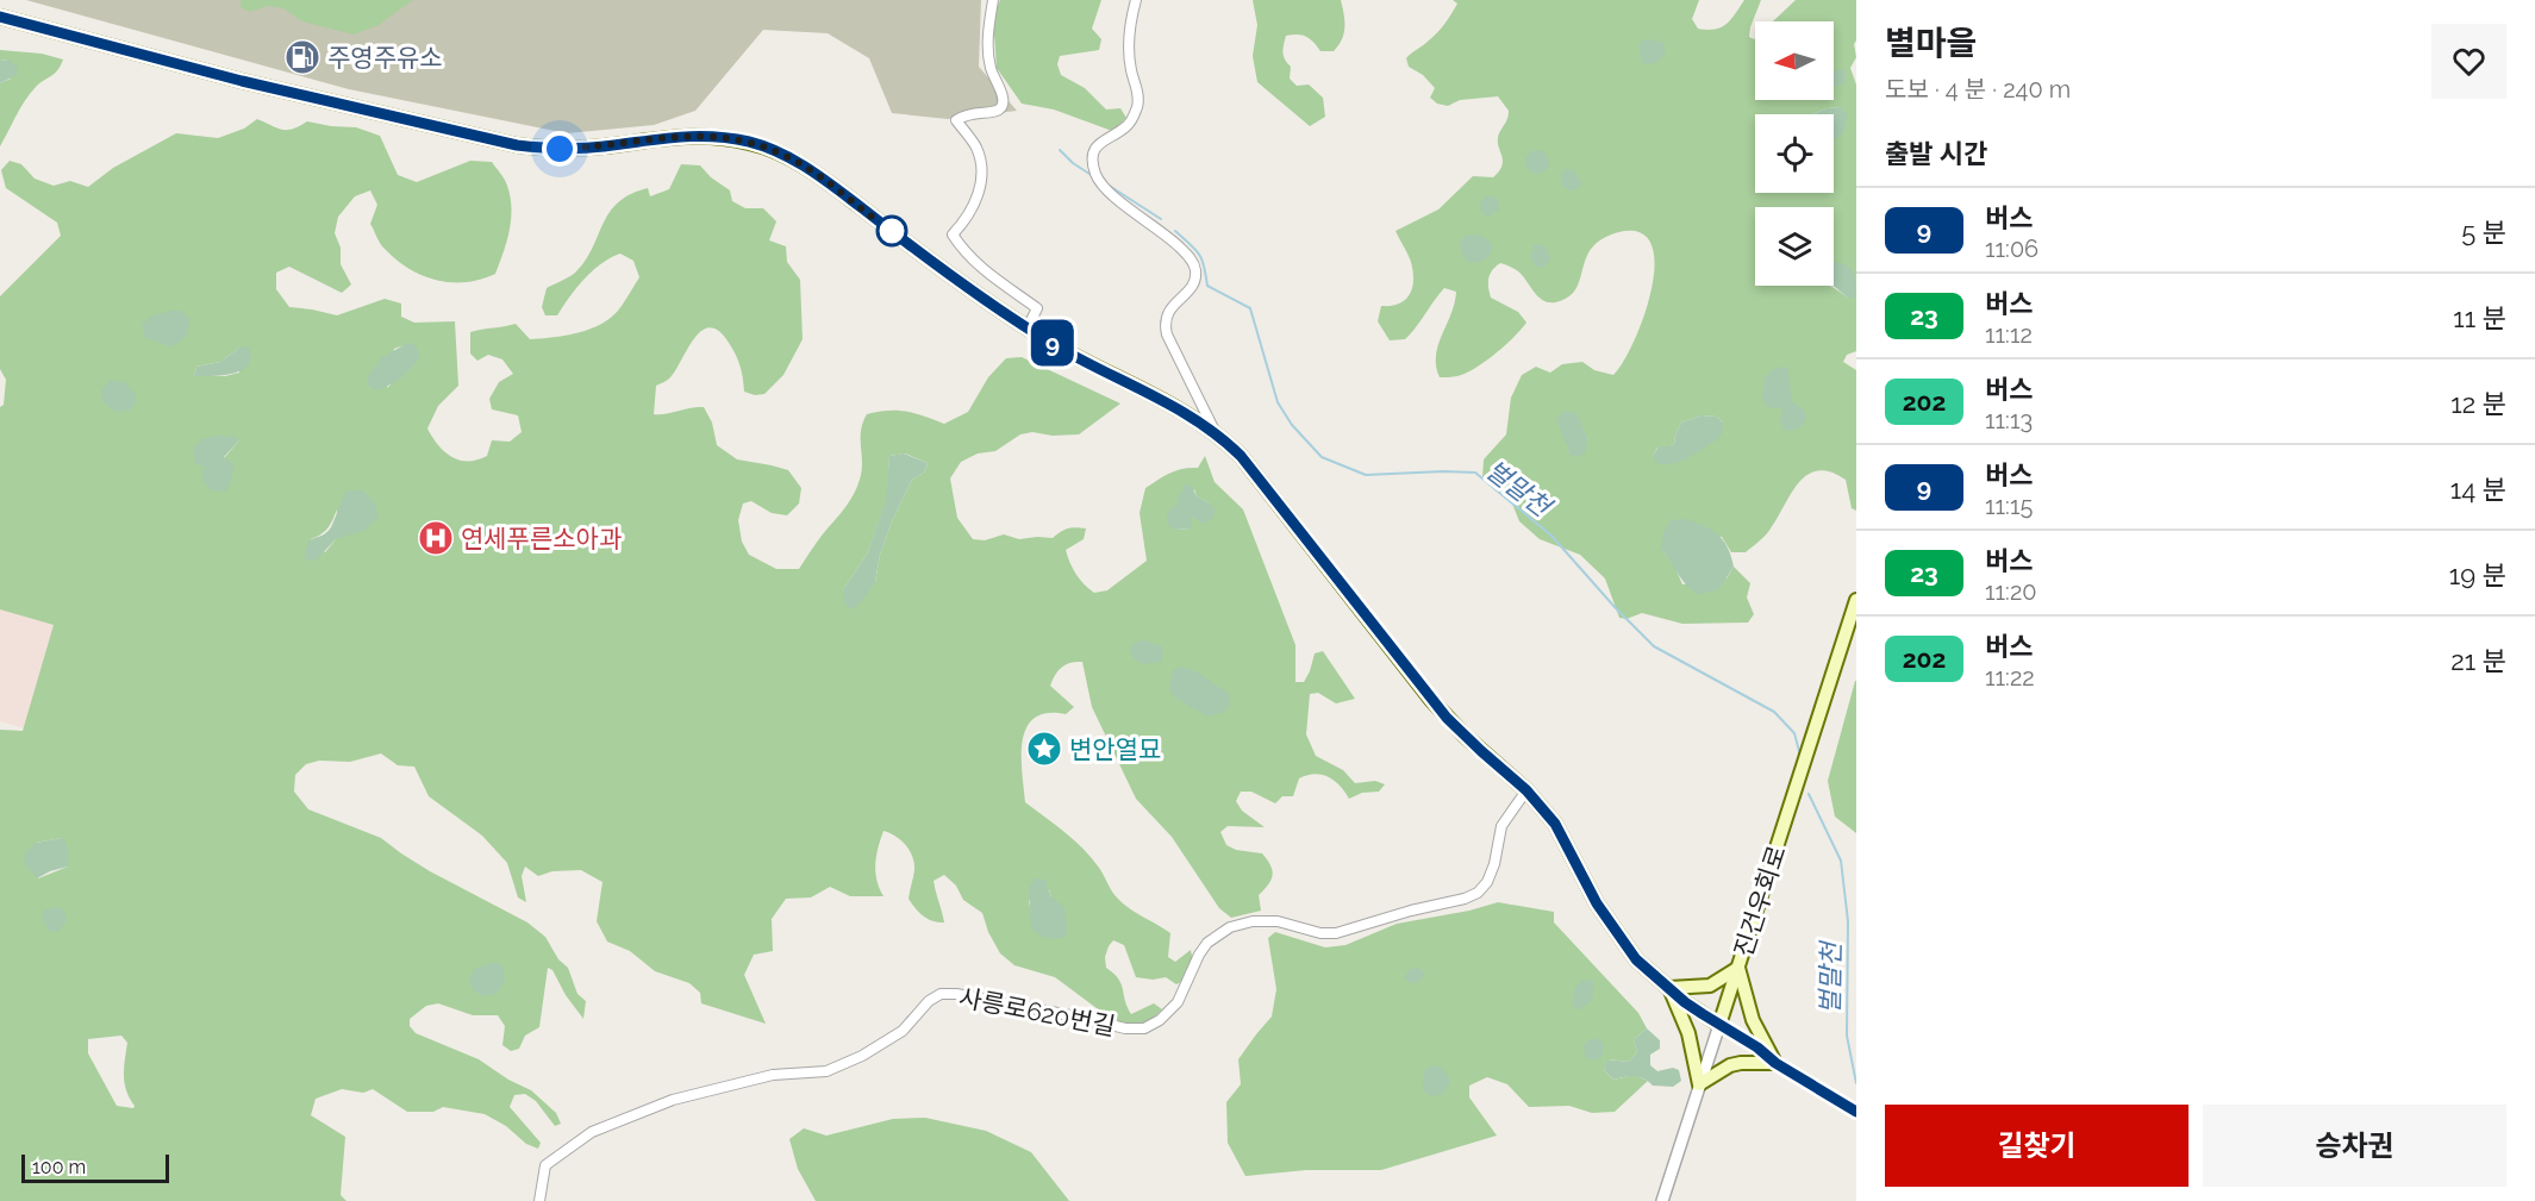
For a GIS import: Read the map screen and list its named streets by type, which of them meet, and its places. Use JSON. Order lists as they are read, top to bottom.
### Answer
{
  "streets": {
    "main road": ["진건우회로"],
    "street": ["사릉로620번길"]
  },
  "water": ["벌말천"],
  "places": {
    "fuel station": ["주영주유소"],
    "hospital": ["연세푸른소아과"],
    "place": ["변안열묘"]
  },
  "lines": ["bus line 9"],
  "scale_bar": "100 m",
  "north": "left",
  "page": {
    "on_map": "9",
    "heading": [
      ["별마을", "도보 · 4 분 · 240 m"],
      "출발 시간"
    ],
    "list": [
      {
        "mark": "9",
        "name": "버스",
        "note": "11:06",
        "value": "5 분"
      },
      {
        "mark": "23",
        "name": "버스",
        "note": "11:12",
        "value": "11 분"
      },
      {
        "mark": "202",
        "name": "버스",
        "note": "11:13",
        "value": "12 분"
      },
      {
        "mark": "9",
        "name": "버스",
        "note": "11:15",
        "value": "14 분"
      },
      {
        "mark": "23",
        "name": "버스",
        "note": "11:20",
        "value": "19 분"
      },
      {
        "mark": "202",
        "name": "버스",
        "note": "11:22",
        "value": "21 분"
      }
    ],
    "buttons": ["길찾기", "승차권"],
    "scale": "100 m"
  }
}
